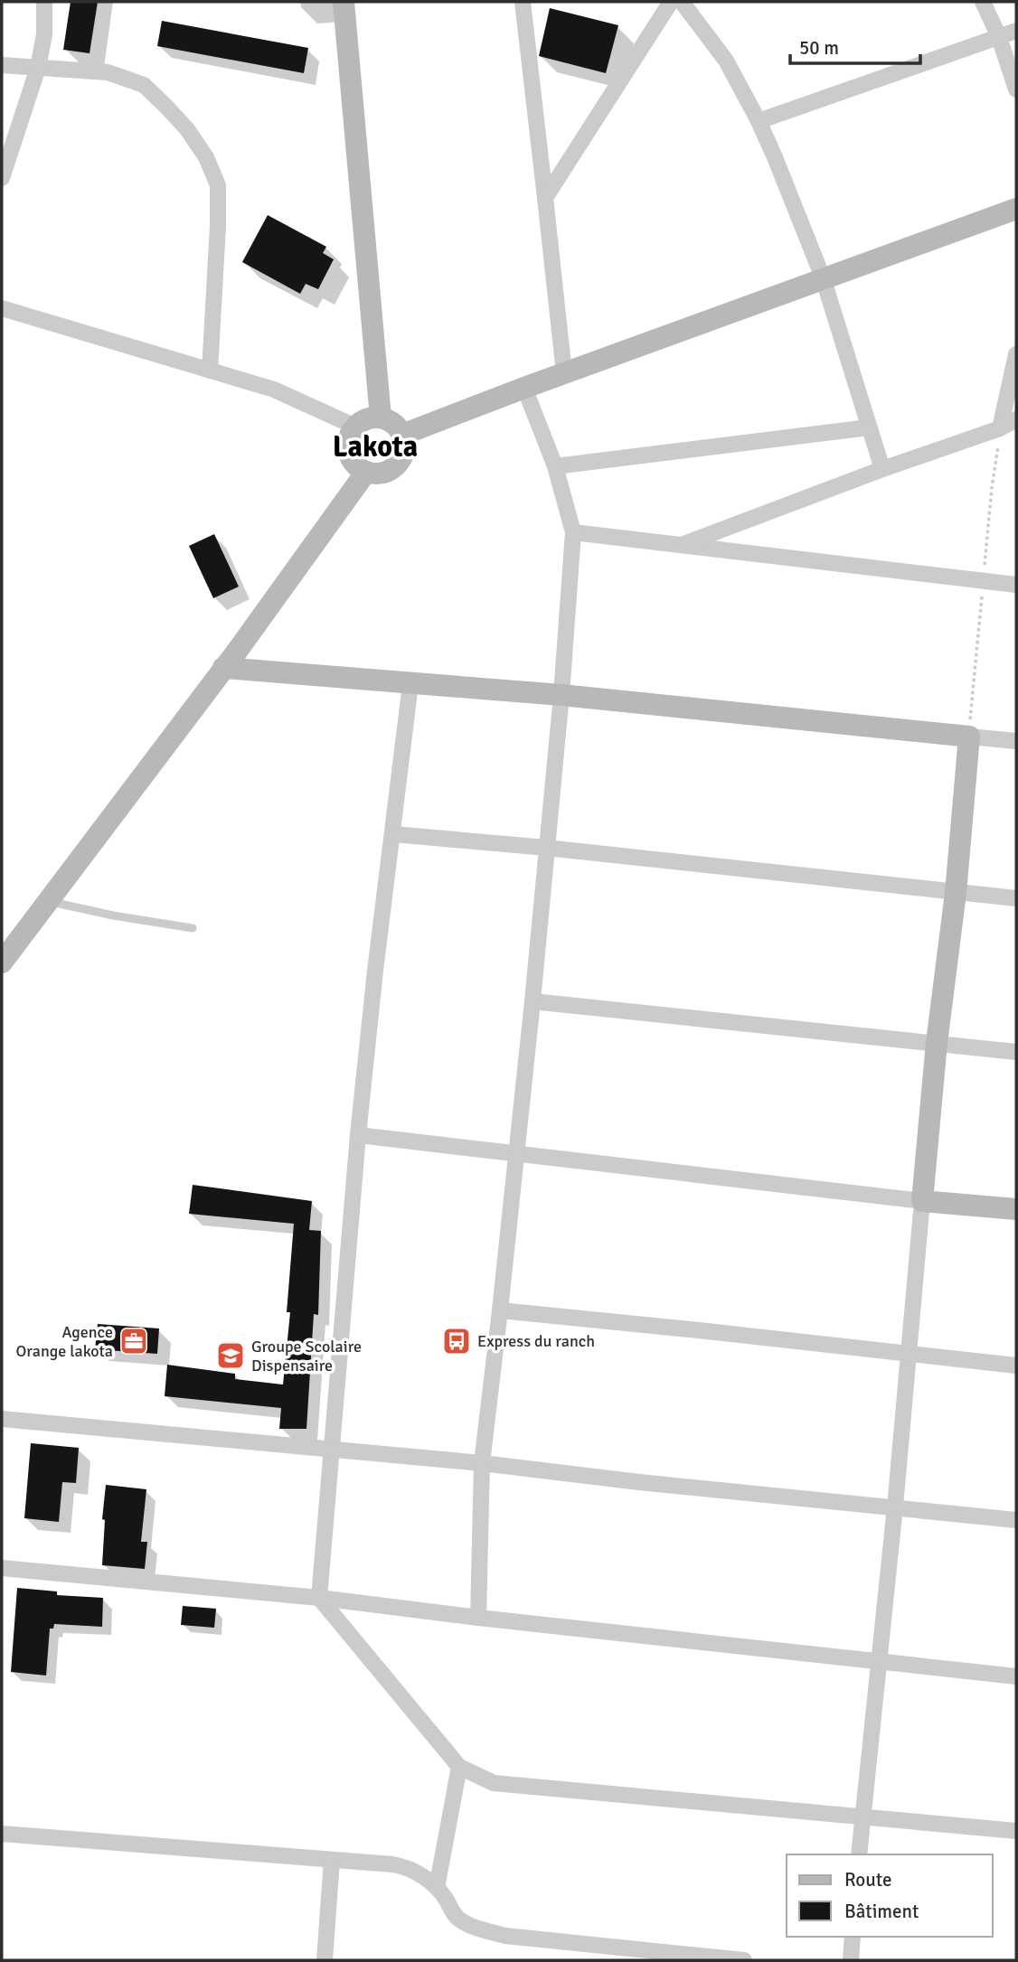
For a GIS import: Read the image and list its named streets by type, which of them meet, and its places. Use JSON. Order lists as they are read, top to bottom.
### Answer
{
  "districts": ["Lakota"],
  "places": {
    "office": ["Agence Orange lakota"],
    "bus stop": ["Express du ranch"],
    "school or university": ["Groupe Scolaire Dispensaire"]
  },
  "legend": ["Route", "Bâtiment"],
  "scale_bar": "50 m"
}
